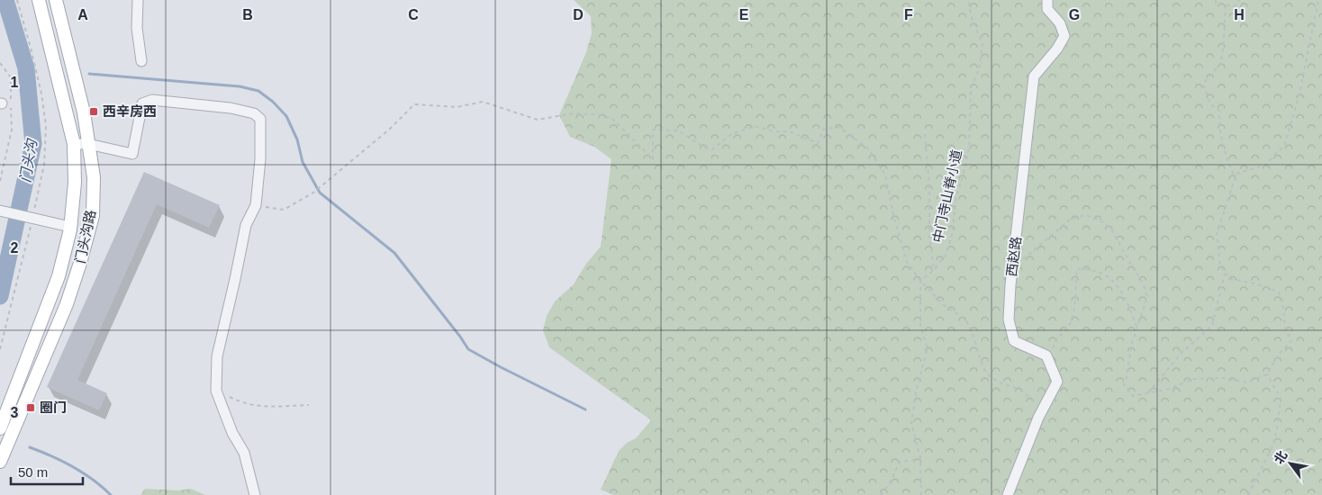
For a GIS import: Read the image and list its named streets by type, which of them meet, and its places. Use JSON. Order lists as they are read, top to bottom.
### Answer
{
  "streets": {
    "main road": ["门头沟路"],
    "street": ["西赵路"],
    "path": ["中门寺山脊小道"]
  },
  "water": ["门头沟"],
  "places": {
    "transit": ["西辛房西", "圈门"]
  },
  "scale_bar": "50 m",
  "north": "top left",
  "grid": {
    "columns": [
      "A",
      "B",
      "C",
      "D",
      "E",
      "F",
      "G",
      "H"
    ],
    "rows": ["1", "2", "3"]
  }
}
